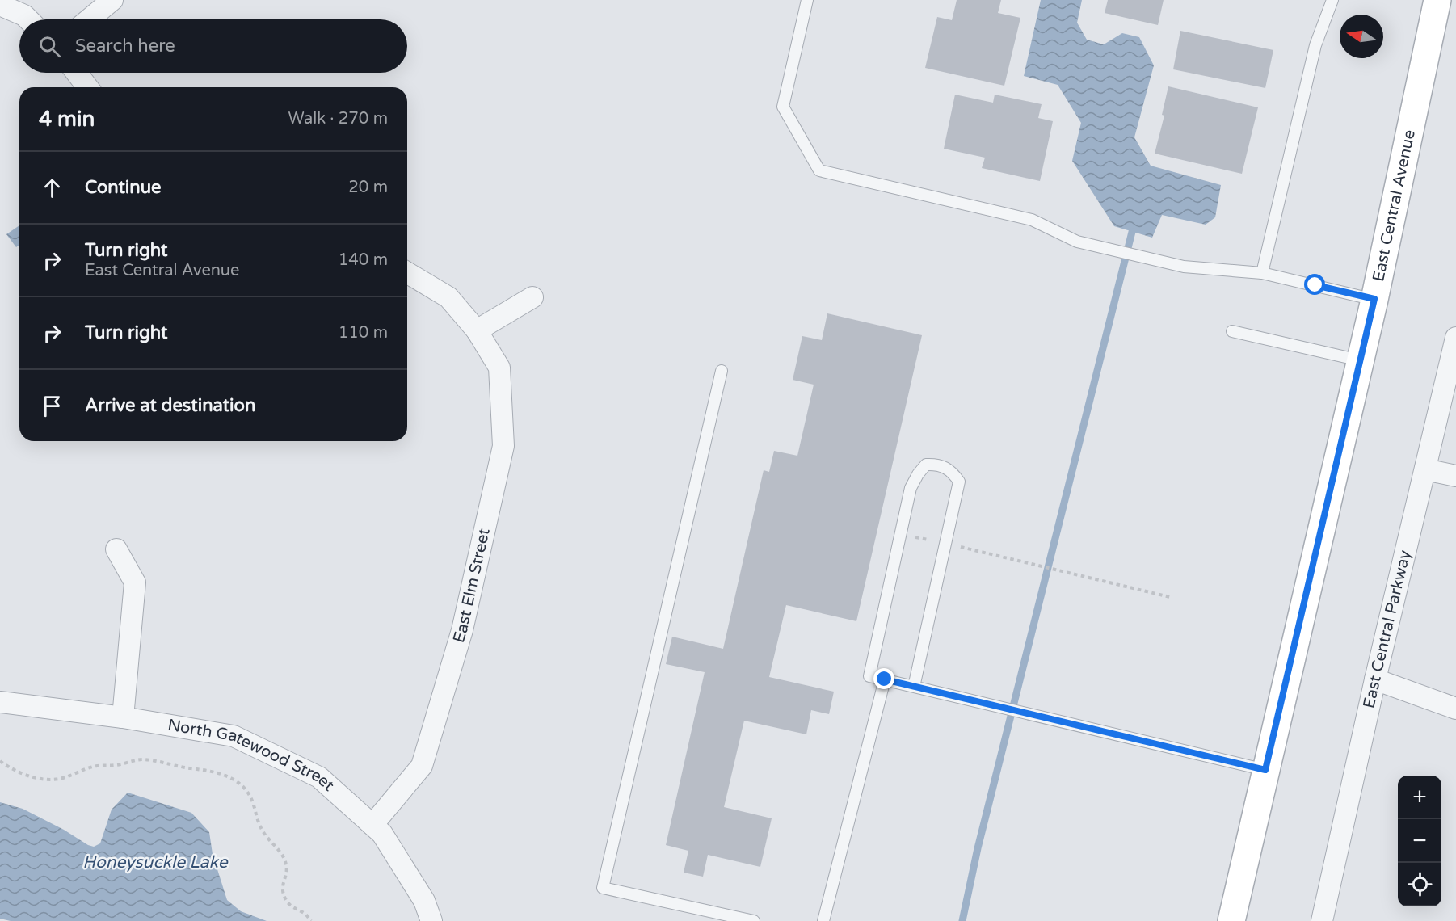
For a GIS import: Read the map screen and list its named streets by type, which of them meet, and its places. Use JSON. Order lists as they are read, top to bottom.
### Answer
{
  "streets": {
    "main road": ["East Central Avenue"],
    "street": ["East Elm Street", "East Central Parkway", "North Gatewood Street"]
  },
  "crossings": [
    ["East Elm Street", "North Gatewood Street"]
  ],
  "water": ["Honeysuckle Lake"],
  "north": "left",
  "page": {
    "search": "Search here",
    "heading": ["4 min", "Walk · 270 m"],
    "list": [
      ["Continue", "20 m"],
      ["Turn right", "East Central Avenue", "140 m"],
      ["Turn right", "110 m"],
      "Arrive at destination"
    ],
    "map_buttons": ["+", "−"]
  }
}
